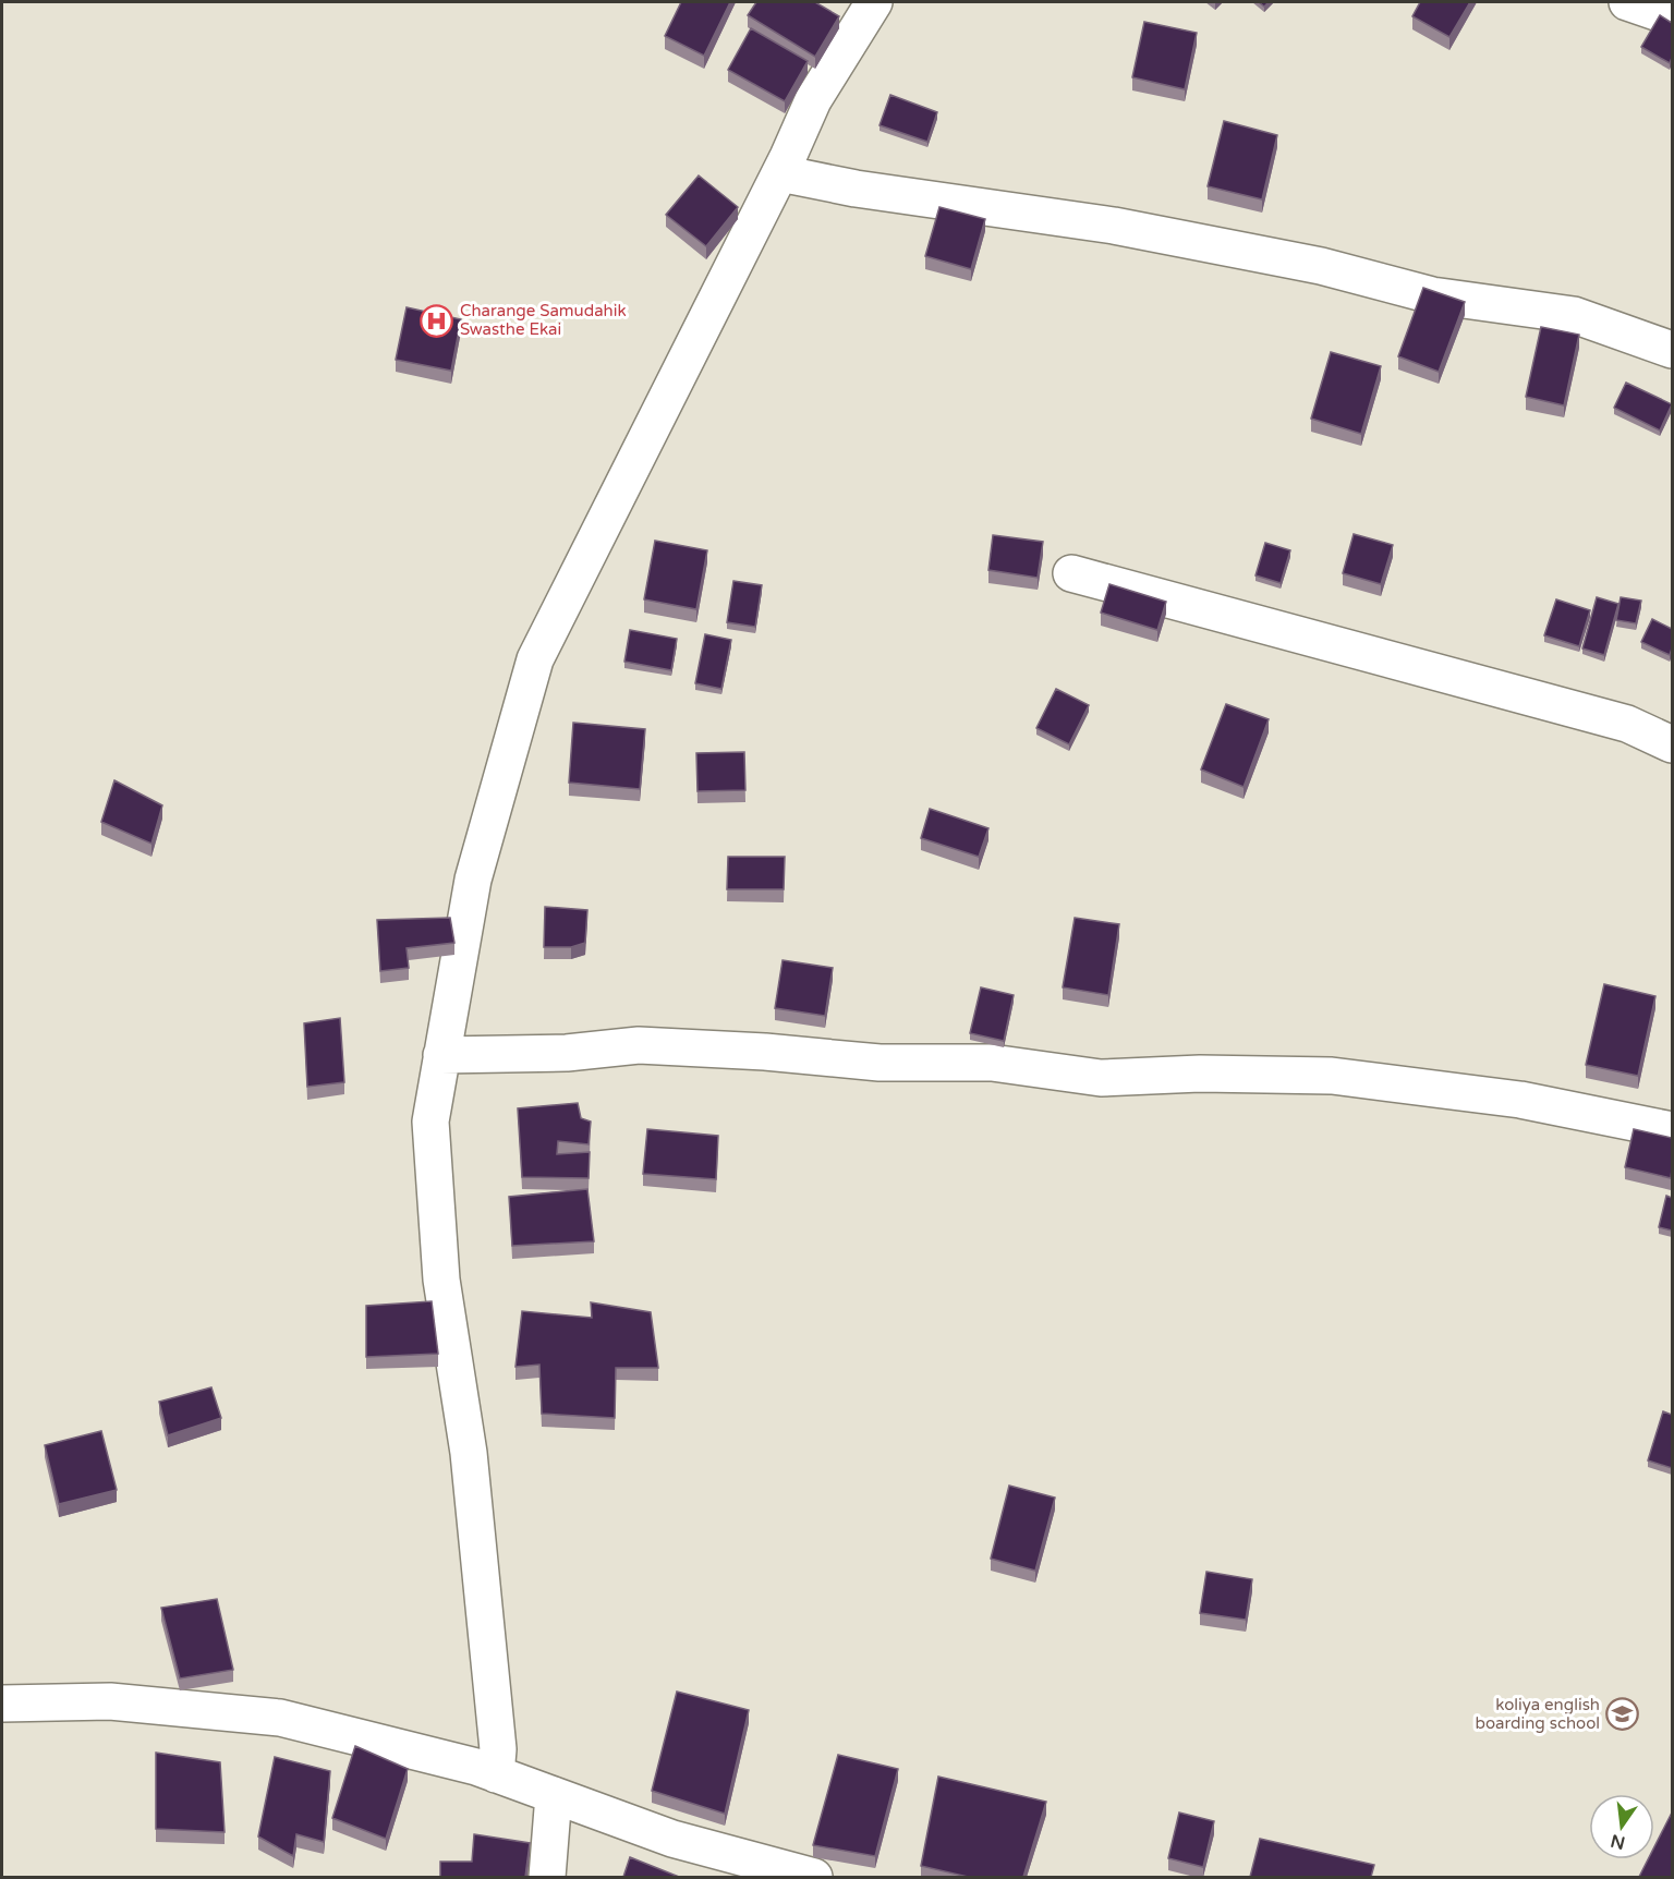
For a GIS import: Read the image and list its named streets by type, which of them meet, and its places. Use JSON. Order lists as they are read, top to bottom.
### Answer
{
  "places": {
    "hospital": ["Charange Samudahik Swasthe Ekai"],
    "school or university": ["koliya english boarding school"]
  },
  "north": "bottom"
}
